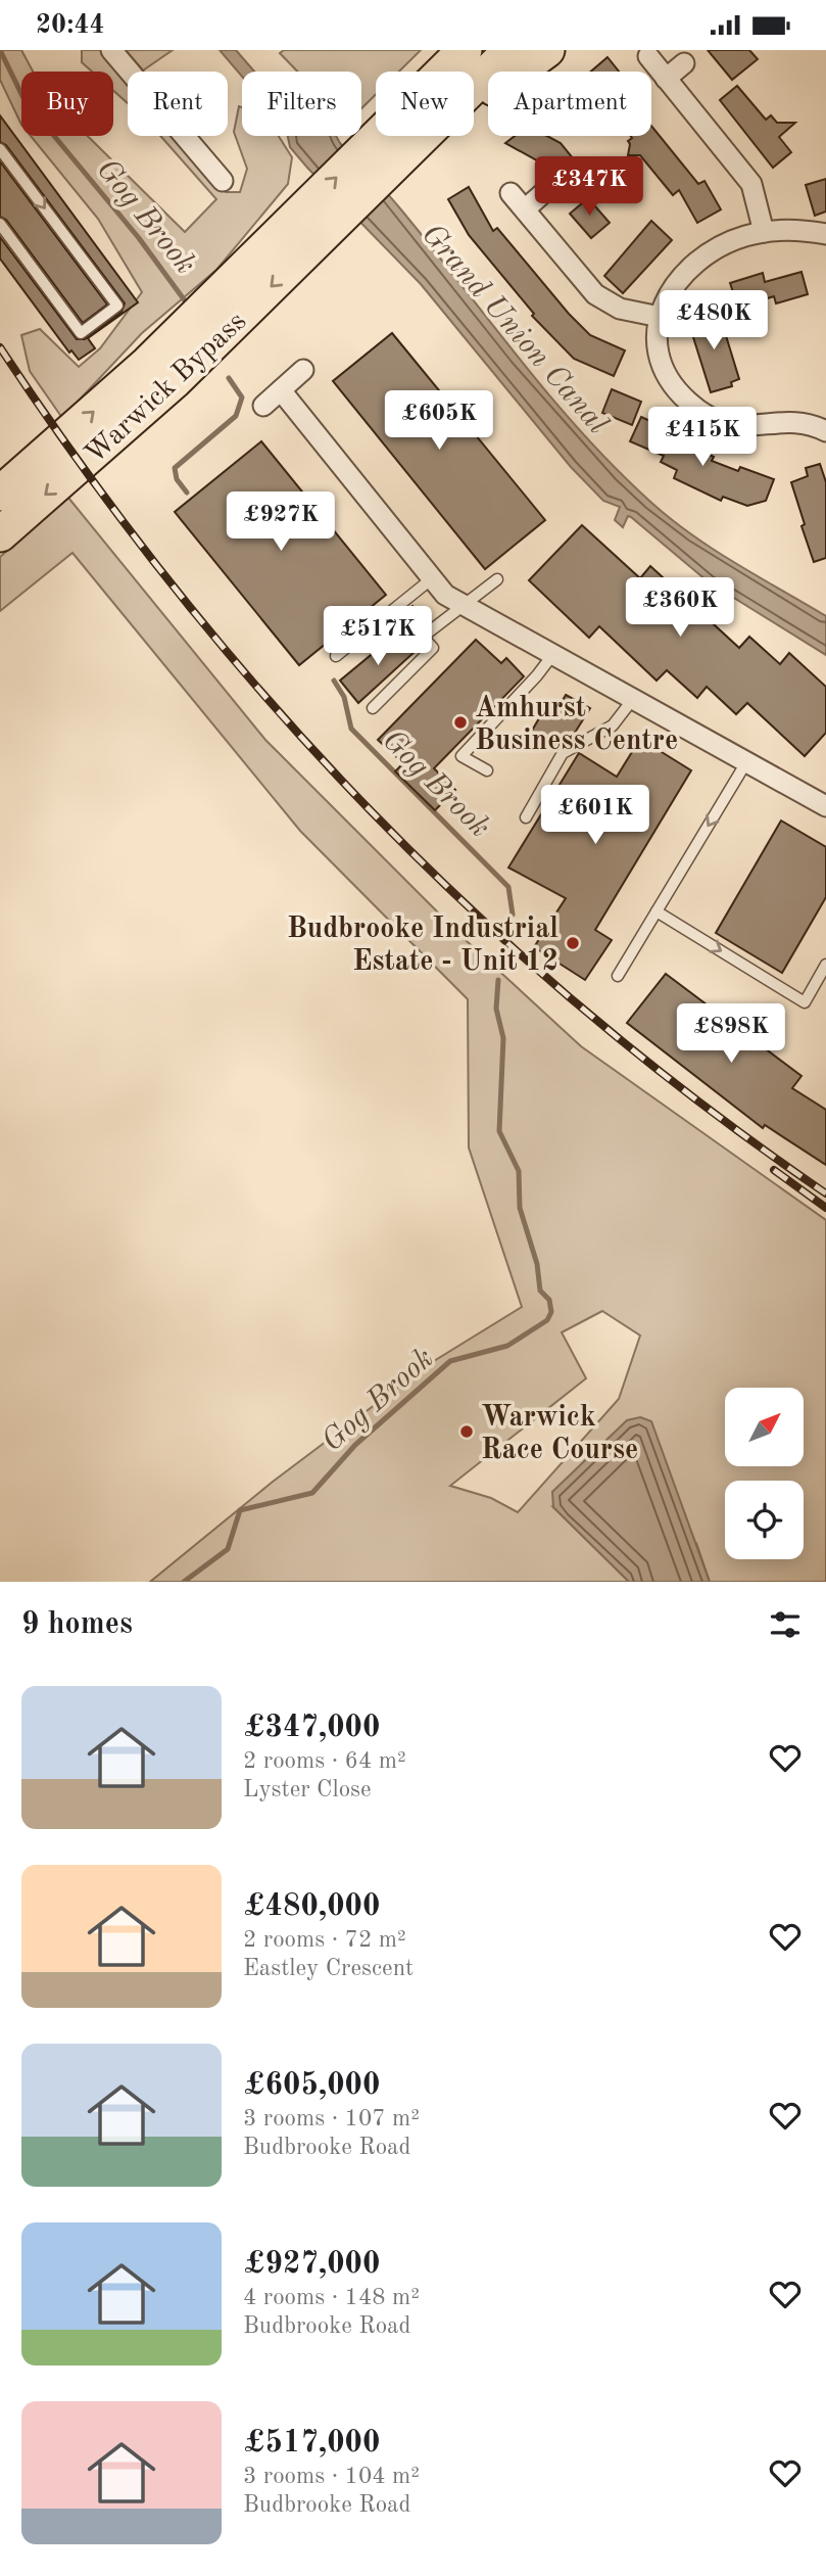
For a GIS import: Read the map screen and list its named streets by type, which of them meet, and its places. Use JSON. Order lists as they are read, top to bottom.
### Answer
{
  "streets": {
    "highway": ["Warwick Bypass"]
  },
  "water": ["Gog Brook", "Grand Union Canal"],
  "places": ["Amhurst Business Centre", "Budbrooke Industrial Estate - Unit 12", "Warwick Race Course"],
  "north": "top right",
  "page": {
    "status": "20:44",
    "chip": [
      "Buy",
      "Rent",
      "Filters",
      "New",
      "Apartment"
    ],
    "price": [
      "£347K",
      "£480K",
      "£605K",
      "£415K",
      "£927K",
      "£360K",
      "£517K",
      "£601K",
      "£898K"
    ],
    "heading": "9 homes",
    "list": [
      {
        "name": "£347,000",
        "note": "2 rooms · 64 m² · Lyster Close"
      },
      {
        "name": "£480,000",
        "note": "2 rooms · 72 m² · Eastley Crescent"
      },
      {
        "name": "£605,000",
        "note": "3 rooms · 107 m² · Budbrooke Road"
      },
      {
        "name": "£927,000",
        "note": "4 rooms · 148 m² · Budbrooke Road"
      },
      {
        "name": "£517,000",
        "note": "3 rooms · 104 m² · Budbrooke Road"
      }
    ]
  }
}
